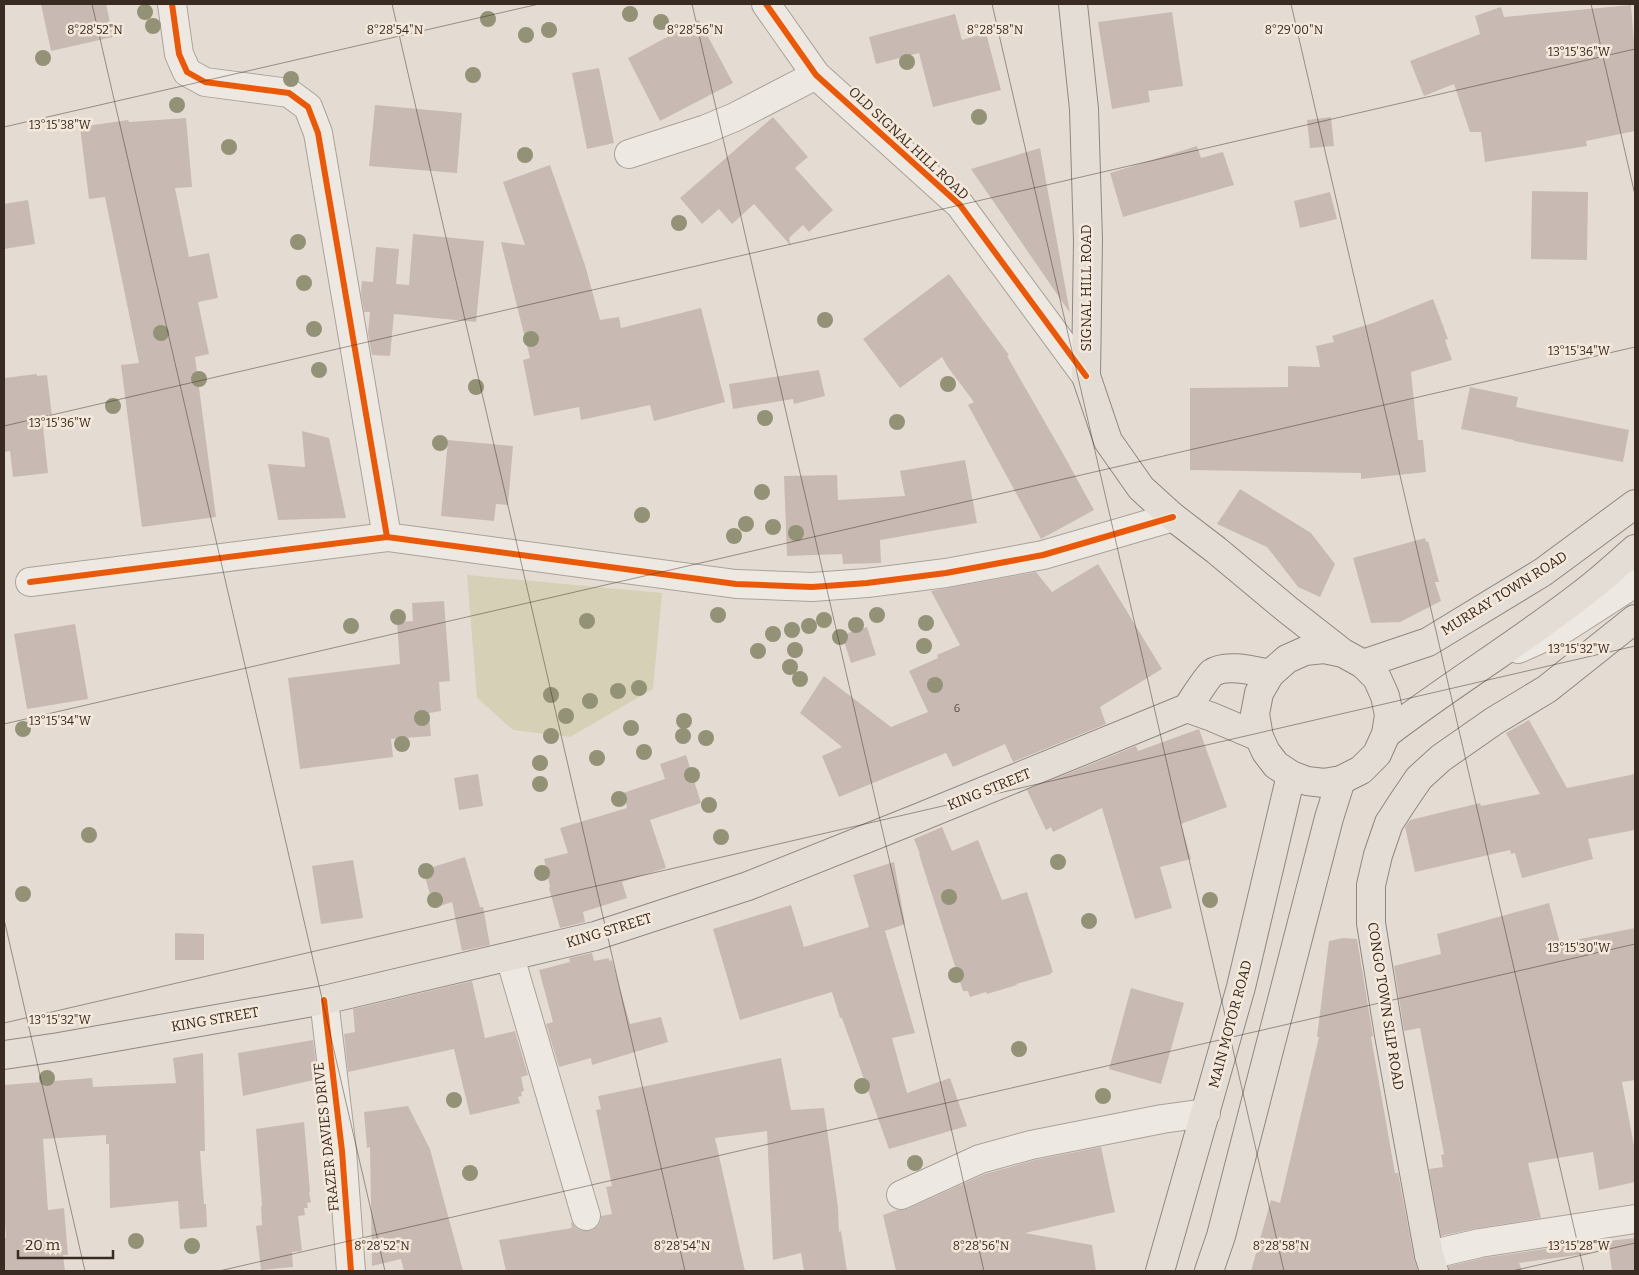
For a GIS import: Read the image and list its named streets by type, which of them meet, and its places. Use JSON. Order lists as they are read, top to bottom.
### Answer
{
  "streets": {
    "main road": [
      "SIGNAL HILL ROAD",
      "MURRAY TOWN ROAD",
      "KING STREET",
      "CONGO TOWN SLIP ROAD",
      "MAIN MOTOR ROAD"
    ],
    "street": ["OLD SIGNAL HILL ROAD", "FRAZER DAVIES DRIVE"]
  },
  "crossings": [
    ["OLD SIGNAL HILL ROAD", "SIGNAL HILL ROAD"],
    ["SIGNAL HILL ROAD", "MURRAY TOWN ROAD"],
    ["SIGNAL HILL ROAD", "MAIN MOTOR ROAD"],
    ["MURRAY TOWN ROAD", "MAIN MOTOR ROAD"],
    ["KING STREET", "FRAZER DAVIES DRIVE"]
  ],
  "house_numbers": ["6"],
  "scale_bar": "20 m",
  "coordinates": [
    "8°28'52\"N",
    "8°28'54\"N",
    "8°28'56\"N",
    "8°28'58\"N",
    "8°29'00\"N",
    "13°15'36\"W",
    "13°15'38\"W",
    "13°15'34\"W",
    "13°15'32\"W",
    "13°15'30\"W",
    "13°15'28\"W"
  ]
}
